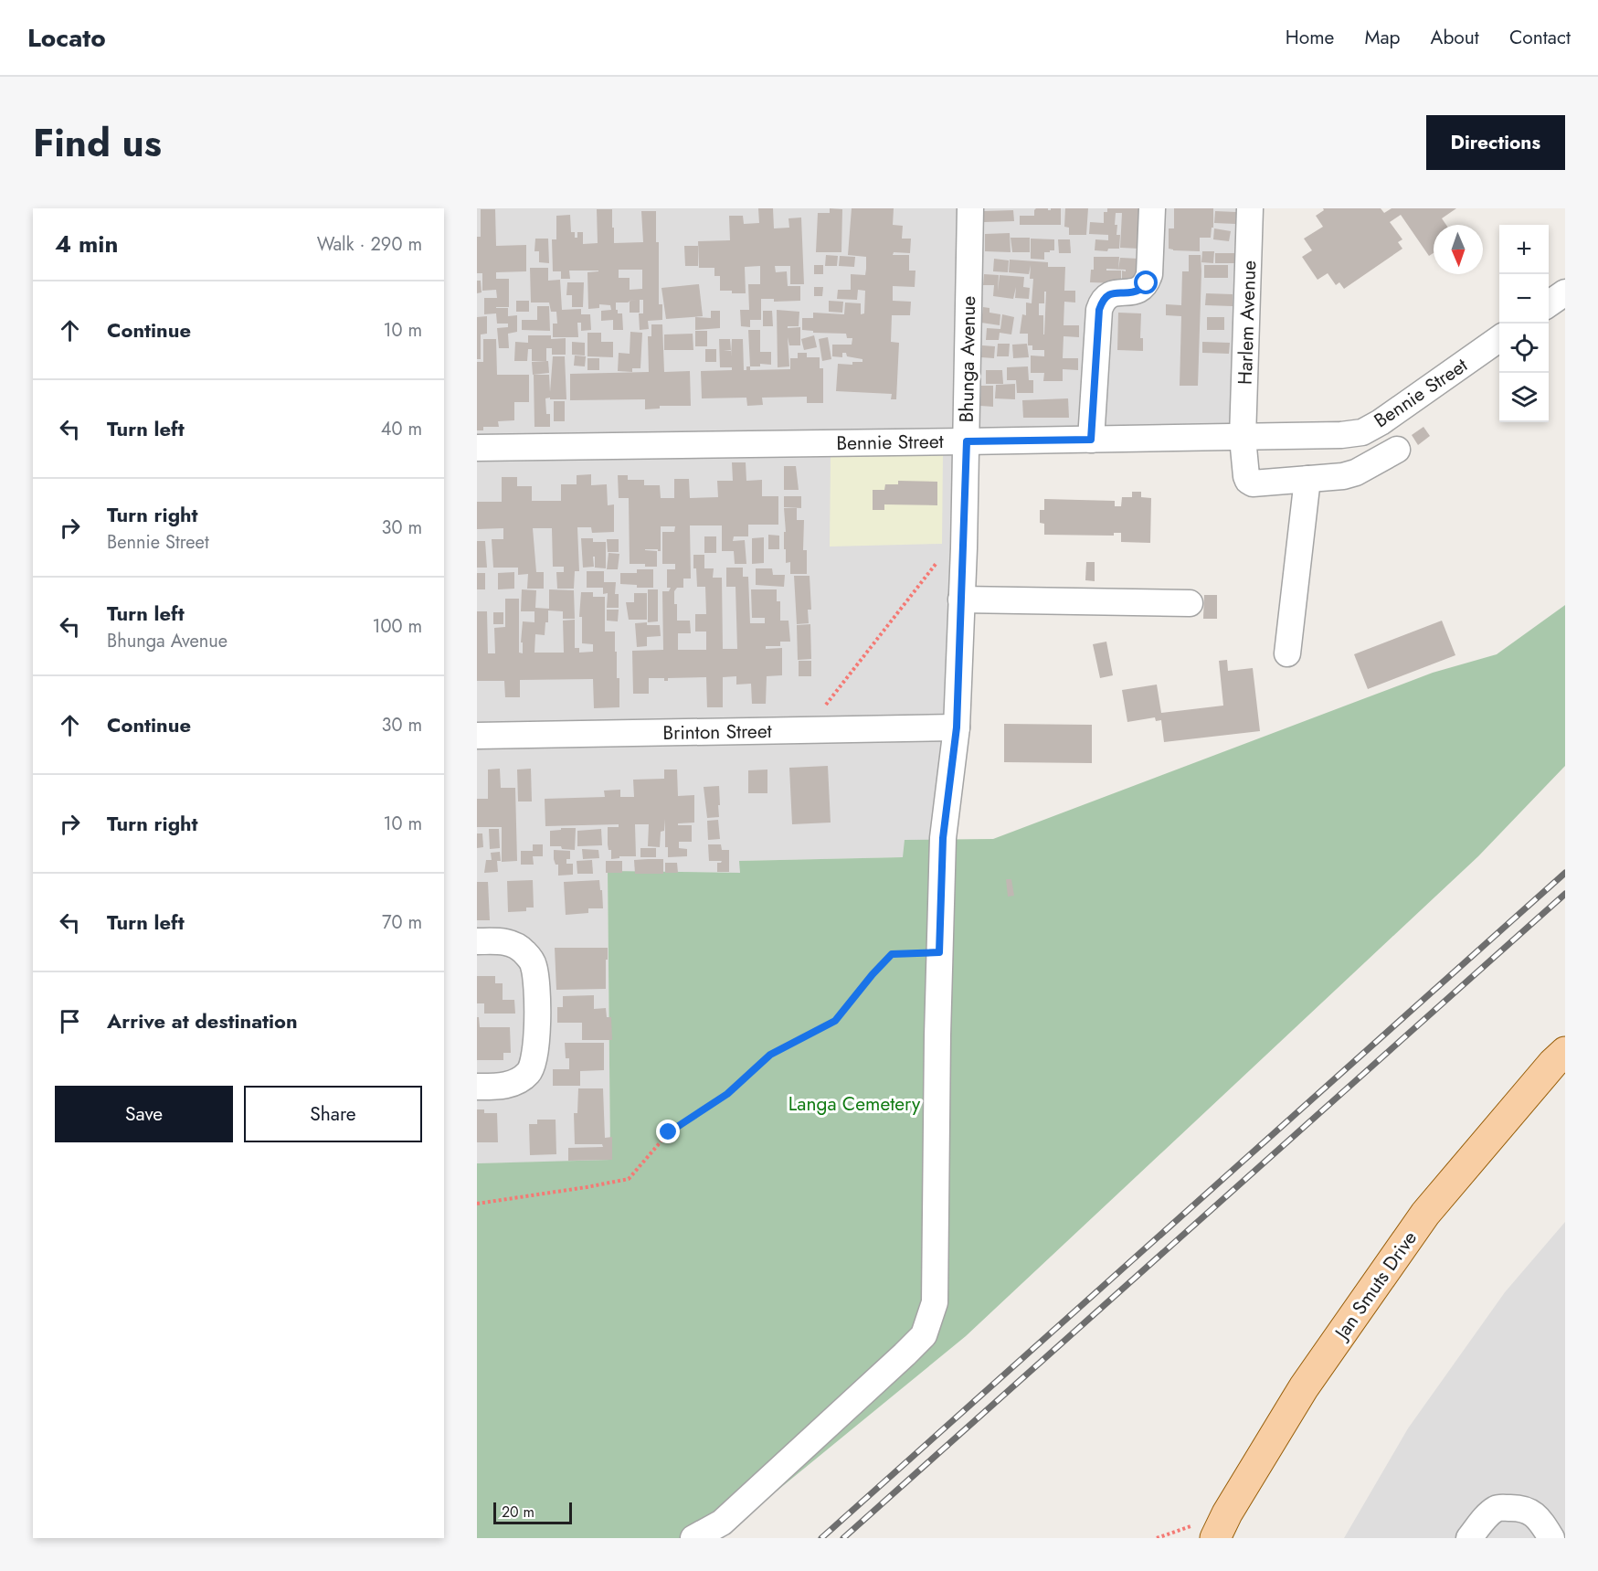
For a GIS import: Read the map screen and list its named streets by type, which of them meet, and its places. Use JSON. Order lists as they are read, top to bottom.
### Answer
{
  "streets": {
    "main road": ["Jan Smuts Drive"],
    "street": [
      "Harlem Avenue",
      "Bhunga Avenue",
      "Bennie Street",
      "Brinton Street"
    ]
  },
  "crossings": [
    ["Harlem Avenue", "Bennie Street"],
    ["Bhunga Avenue", "Bennie Street"],
    ["Bhunga Avenue", "Brinton Street"]
  ],
  "parks": ["Langa Cemetery"],
  "scale_bar": "20 m",
  "north": "bottom",
  "page": {
    "header": "Locato",
    "nav": [
      "Home",
      "Map",
      "About",
      "Contact"
    ],
    "title": "Find us",
    "buttons": [
      "Directions",
      ["Save", "Share"]
    ],
    "heading": ["4 min", "Walk · 290 m"],
    "map_buttons": ["+", "−"],
    "list": [
      ["Continue", "10 m"],
      ["Turn left", "40 m"],
      ["Turn right", "Bennie Street", "30 m"],
      ["Turn left", "Bhunga Avenue", "100 m"],
      ["Continue", "30 m"],
      ["Turn right", "10 m"],
      ["Turn left", "70 m"],
      "Arrive at destination"
    ],
    "scale": "20 m"
  }
}
